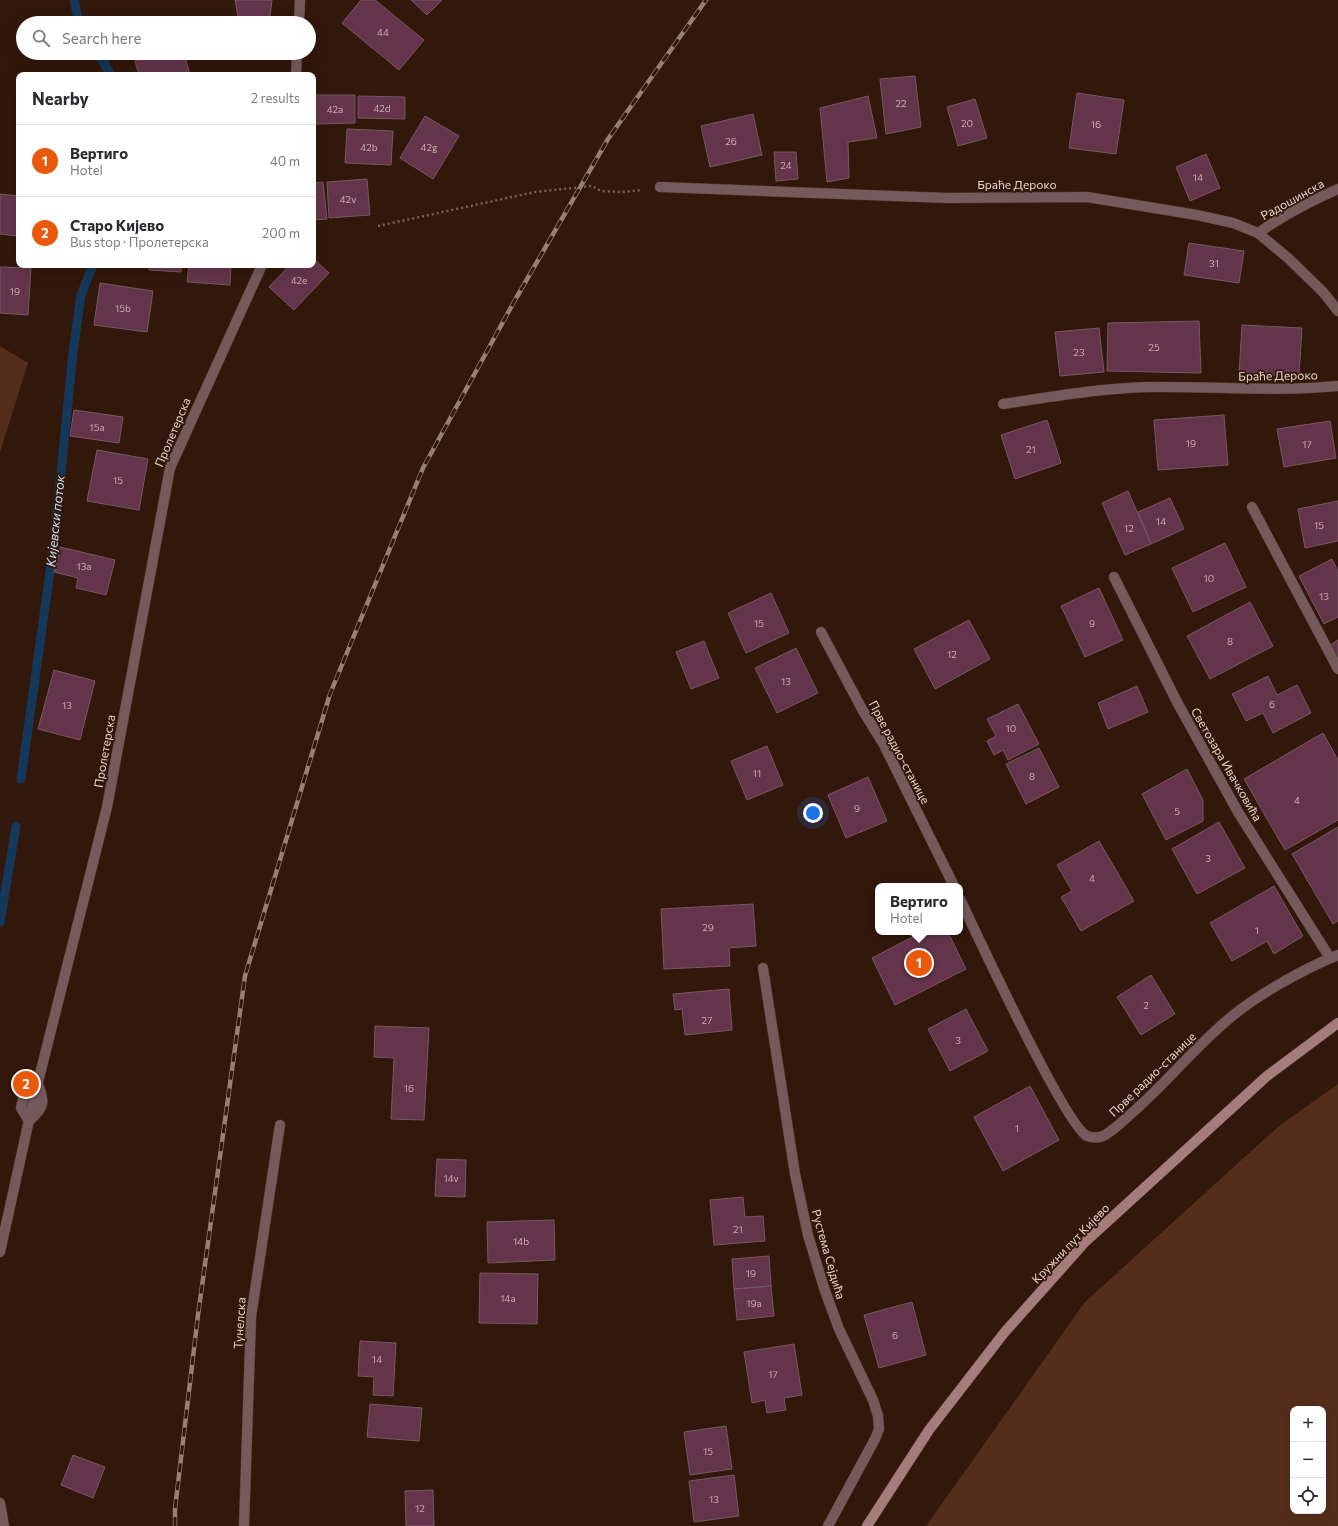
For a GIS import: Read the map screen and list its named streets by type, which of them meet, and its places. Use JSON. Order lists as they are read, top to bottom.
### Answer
{
  "streets": {
    "main road": ["Кружни пут Кијево"],
    "street": [
      "Браће Дероко",
      "Радошинска",
      "Пролетерска",
      "Прве радио-станице",
      "Светозара Ивачковића",
      "Рустема Сејдића",
      "Тунелска"
    ]
  },
  "crossings": [
    ["Браће Дероко", "Радошинска"],
    ["Прве радио-станице", "Светозара Ивачковића"]
  ],
  "water": ["Кијевски поток"],
  "house_numbers": [
    "44",
    "22",
    "42d",
    "42a",
    "20",
    "16",
    "26",
    "42b",
    "42g",
    "24",
    "14",
    "42v",
    "31",
    "42e",
    "19",
    "15b",
    "25",
    "23",
    "15a",
    "19",
    "17",
    "21",
    "15",
    "14",
    "15",
    "12",
    "13a",
    "10",
    "13",
    "15",
    "9",
    "8",
    "12",
    "13",
    "6",
    "13",
    "10",
    "11",
    "8",
    "4",
    "9",
    "5",
    "3",
    "4",
    "29",
    "1",
    "2",
    "27",
    "3",
    "16",
    "1",
    "14v",
    "21",
    "14b",
    "19",
    "14a",
    "19a",
    "6",
    "14",
    "17",
    "15",
    "13",
    "12"
  ],
  "page": {
    "search": "Search here",
    "heading": ["Nearby", "2 results"],
    "list": [
      {
        "mark": "1",
        "name": "Вертиго",
        "note": "Hotel",
        "value": "40 m"
      },
      {
        "mark": "2",
        "name": "Старо Кијево",
        "note": "Bus stop · Пролетерска",
        "value": "200 m"
      }
    ],
    "popup": ["Вертиго", "Hotel"],
    "pins": ["1", "2"],
    "map_buttons": ["+", "−"]
  }
}
